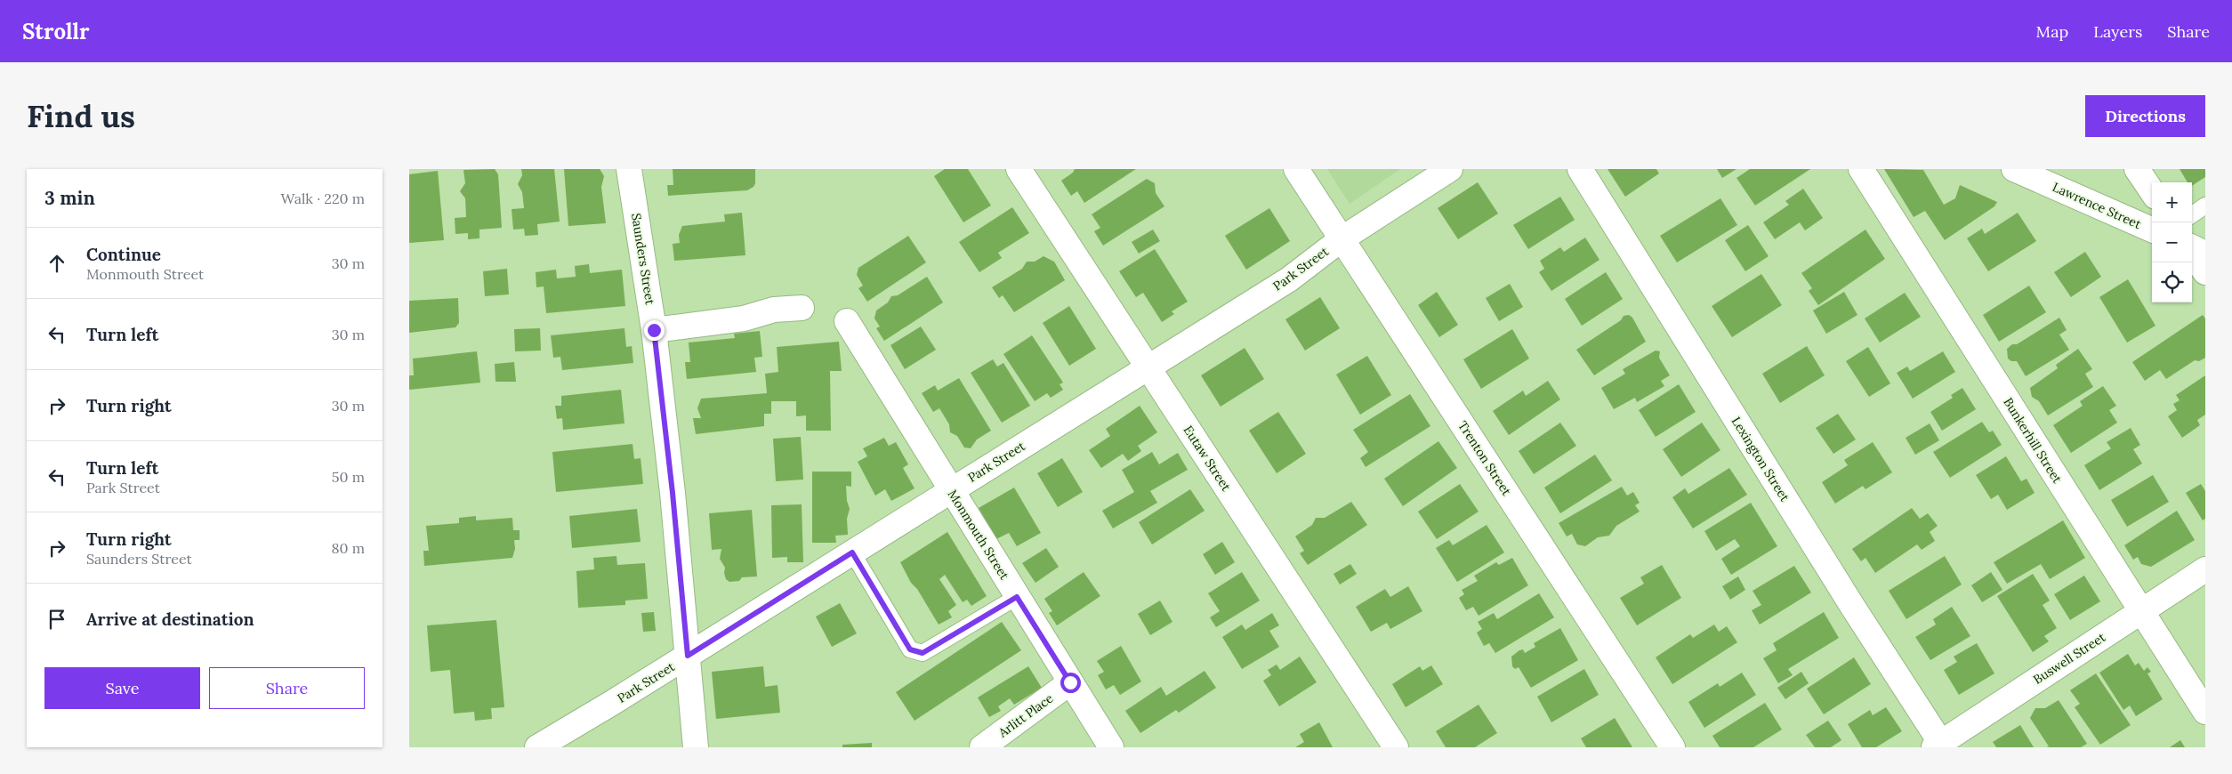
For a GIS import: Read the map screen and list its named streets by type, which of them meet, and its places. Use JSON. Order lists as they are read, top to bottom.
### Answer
{
  "streets": {
    "street": [
      "Lawrence Street",
      "Saunders Street",
      "Park Street",
      "Bunkerhill Street",
      "Eutaw Street",
      "Trenton Street",
      "Lexington Street",
      "Monmouth Street",
      "Buswell Street",
      "Arlitt Place"
    ]
  },
  "crossings": [
    ["Saunders Street", "Park Street"],
    ["Park Street", "Eutaw Street"],
    ["Park Street", "Trenton Street"],
    ["Park Street", "Monmouth Street"],
    ["Bunkerhill Street", "Buswell Street"],
    ["Lexington Street", "Buswell Street"],
    ["Monmouth Street", "Arlitt Place"]
  ],
  "page": {
    "header": "Strollr",
    "nav": ["Map", "Layers", "Share"],
    "buttons": [
      "Directions",
      ["Save", "Share"]
    ],
    "title": "Find us",
    "heading": ["3 min", "Walk · 220 m"],
    "map_buttons": ["+", "−"],
    "list": [
      ["Continue", "Monmouth Street", "30 m"],
      ["Turn left", "30 m"],
      ["Turn right", "30 m"],
      ["Turn left", "Park Street", "50 m"],
      ["Turn right", "Saunders Street", "80 m"],
      "Arrive at destination"
    ]
  }
}
